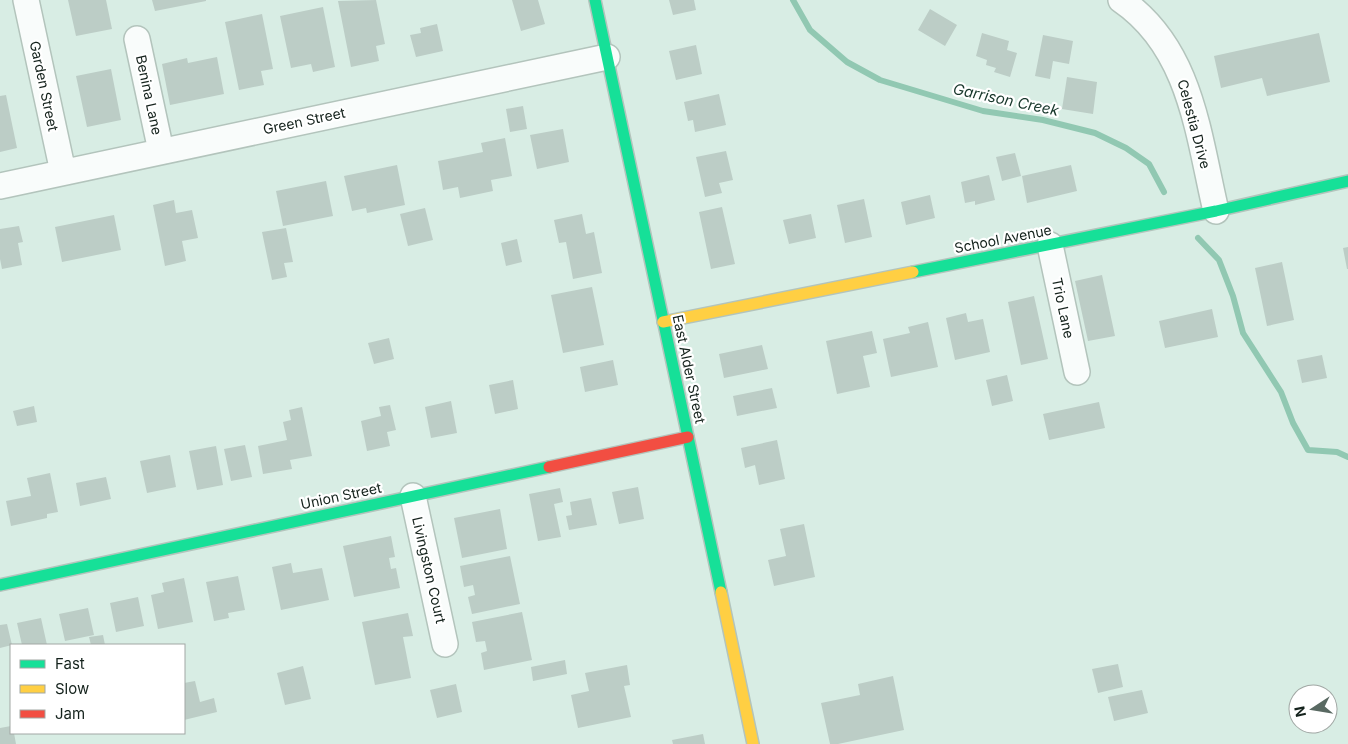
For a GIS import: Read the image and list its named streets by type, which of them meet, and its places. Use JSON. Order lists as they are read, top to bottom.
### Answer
{
  "streets": {
    "main road": ["School Avenue", "East Alder Street", "Union Street"],
    "street": [
      "Garden Street",
      "Benina Lane",
      "Green Street",
      "Celestia Drive",
      "Trio Lane",
      "Livingston Court"
    ]
  },
  "crossings": [
    ["Garden Street", "Green Street"],
    ["Benina Lane", "Green Street"],
    ["Green Street", "East Alder Street"],
    ["Celestia Drive", "School Avenue"],
    ["School Avenue", "Trio Lane"],
    ["School Avenue", "East Alder Street"],
    ["East Alder Street", "Union Street"],
    ["Union Street", "Livingston Court"]
  ],
  "water": ["Garrison Creek"],
  "legend": ["Fast", "Slow", "Jam"],
  "north": "left"
}
